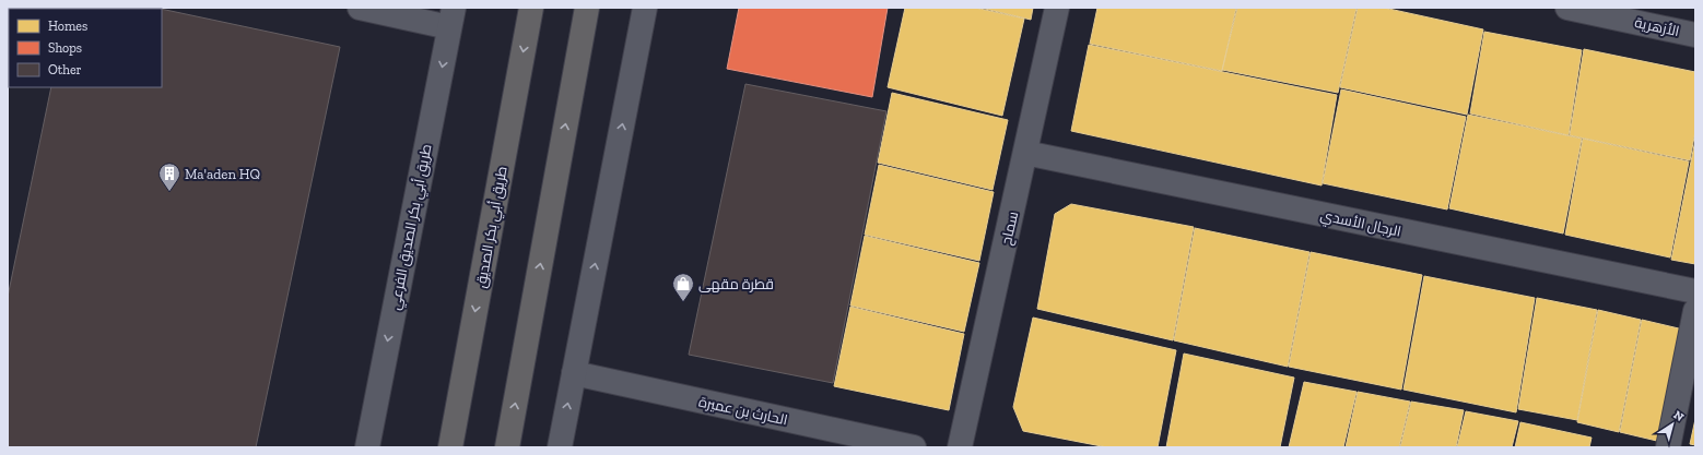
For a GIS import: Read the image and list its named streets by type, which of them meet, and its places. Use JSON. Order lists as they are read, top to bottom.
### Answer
{
  "streets": {
    "main road": ["طريق أبي بكر الصديق"],
    "street": [
      "الأزهرية",
      "الرجال الأسدي",
      "طريق أبي بكر الصديق الفرعي",
      "سماح",
      "الحارث بن عميرة"
    ]
  },
  "crossings": [
    ["الرجال الأسدي", "سماح"]
  ],
  "places": {
    "building": ["Ma'aden HQ"],
    "shop": ["قطرة مقهى"]
  },
  "legend": ["Homes", "Shops", "Other"],
  "north": "top right"
}
